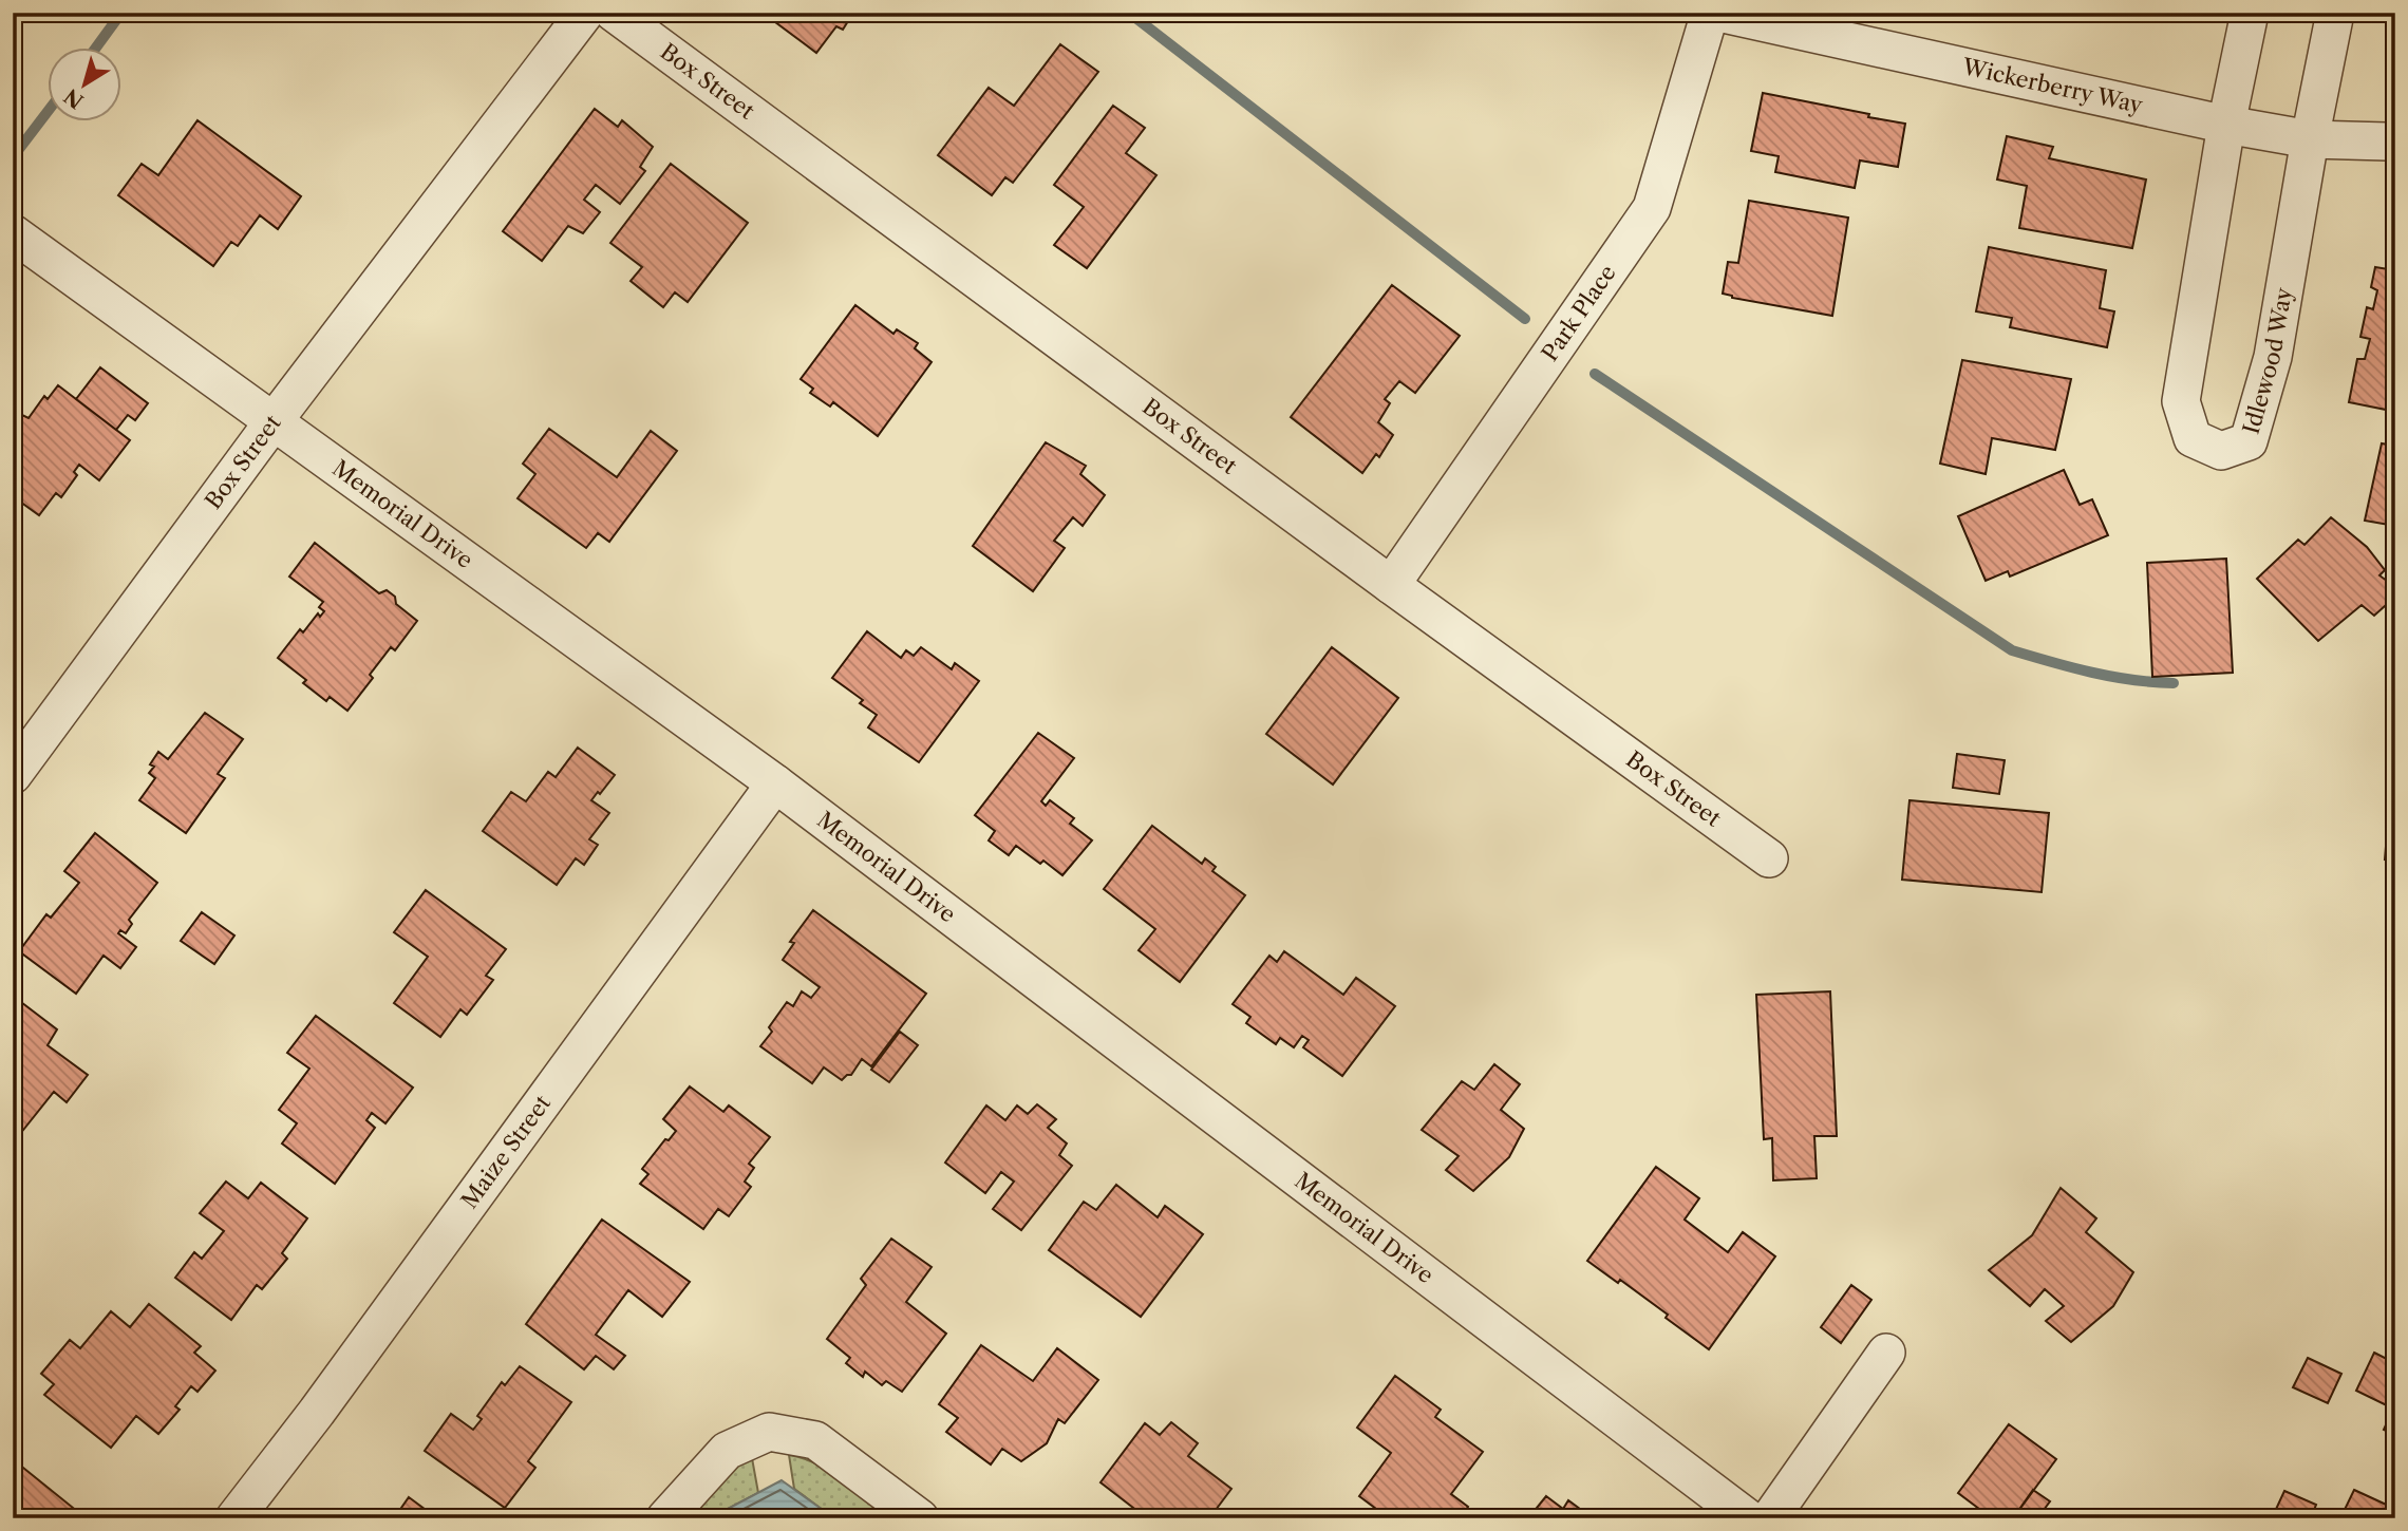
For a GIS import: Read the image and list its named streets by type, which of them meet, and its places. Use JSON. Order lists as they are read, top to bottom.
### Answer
{
  "streets": {
    "street": [
      "Box Street",
      "Wickerberry Way",
      "Park Place",
      "Idlewood Way",
      "Memorial Drive",
      "Maize Street"
    ]
  },
  "crossings": [
    ["Box Street", "Park Place"],
    ["Box Street", "Memorial Drive"],
    ["Wickerberry Way", "Idlewood Way"],
    ["Memorial Drive", "Maize Street"]
  ],
  "north": "bottom left"
}
